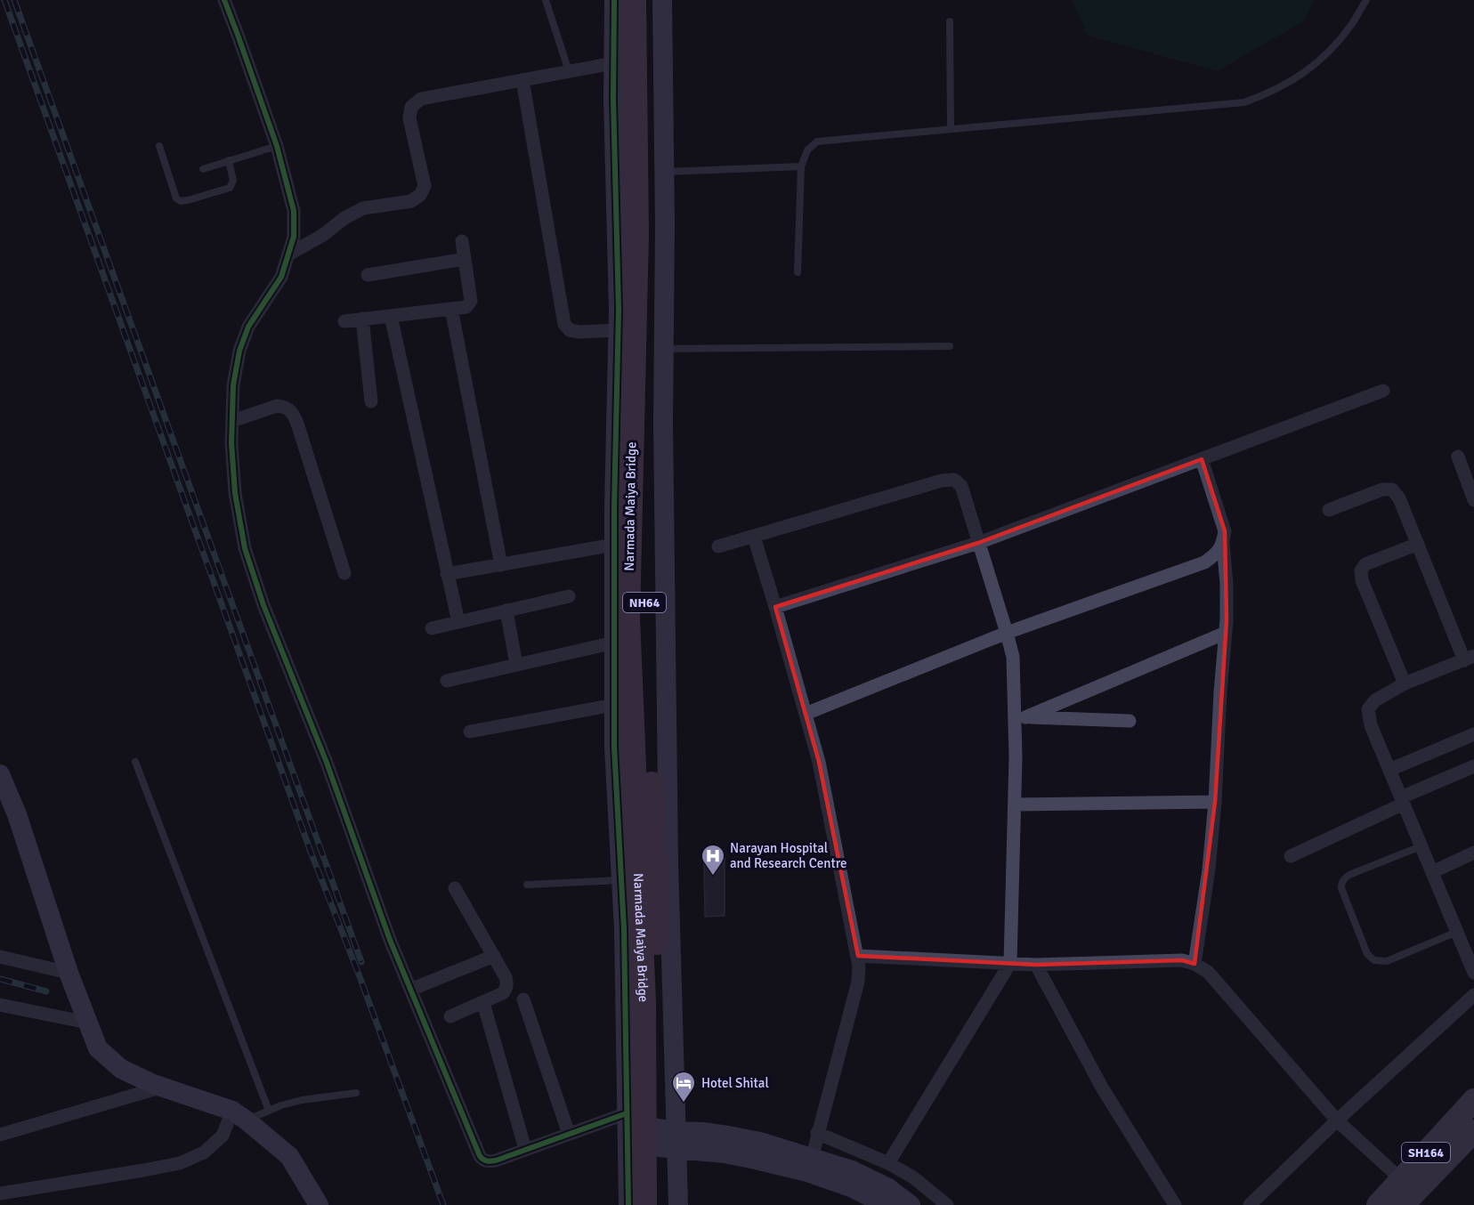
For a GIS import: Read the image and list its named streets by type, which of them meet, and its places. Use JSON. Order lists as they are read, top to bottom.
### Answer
{
  "streets": {
    "highway": ["Narmada Maiya Bridge", "NH64"],
    "main road": ["SH164"]
  },
  "places": {
    "hospital": ["Narayan Hospital and Research Centre"],
    "hotel": ["Hotel Shital"]
  }
}
